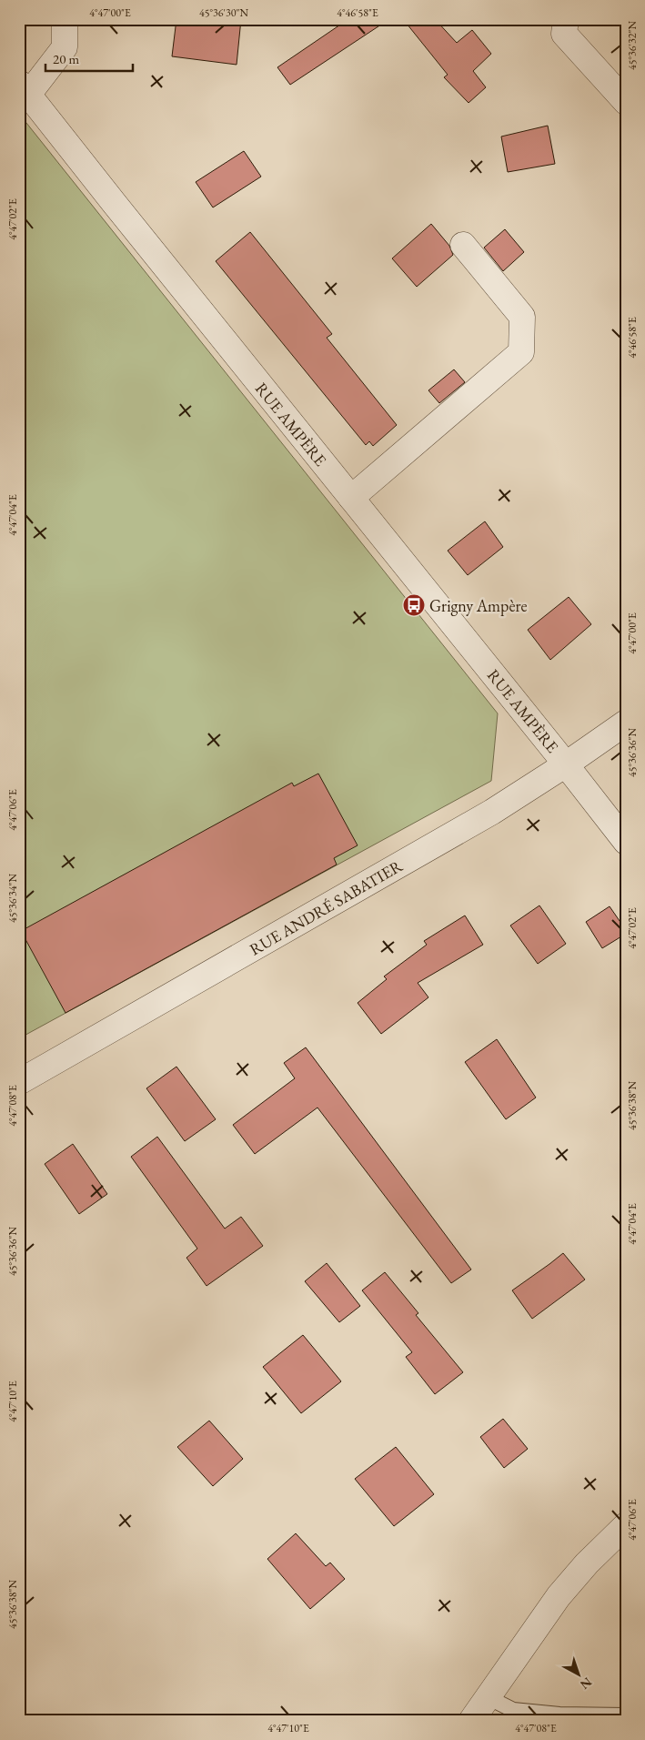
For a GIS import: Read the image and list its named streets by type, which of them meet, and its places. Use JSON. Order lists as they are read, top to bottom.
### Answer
{
  "streets": {
    "street": ["RUE AMPÈRE", "RUE ANDRÉ SABATIER"]
  },
  "crossings": [
    ["RUE AMPÈRE", "RUE ANDRÉ SABATIER"]
  ],
  "places": {
    "bus stop": ["Grigny Ampère"]
  },
  "scale_bar": "20 m",
  "north": "bottom right",
  "coordinates": [
    "4°47'00\"E",
    "45°36'30\"N",
    "4°46'58\"E",
    "45°36'32\"N",
    "4°47'02\"E",
    "4°47'04\"E",
    "45°36'36\"N",
    "4°47'06\"E",
    "45°36'34\"N",
    "45°36'38\"N",
    "4°47'08\"E",
    "4°47'10\"E"
  ]
}
